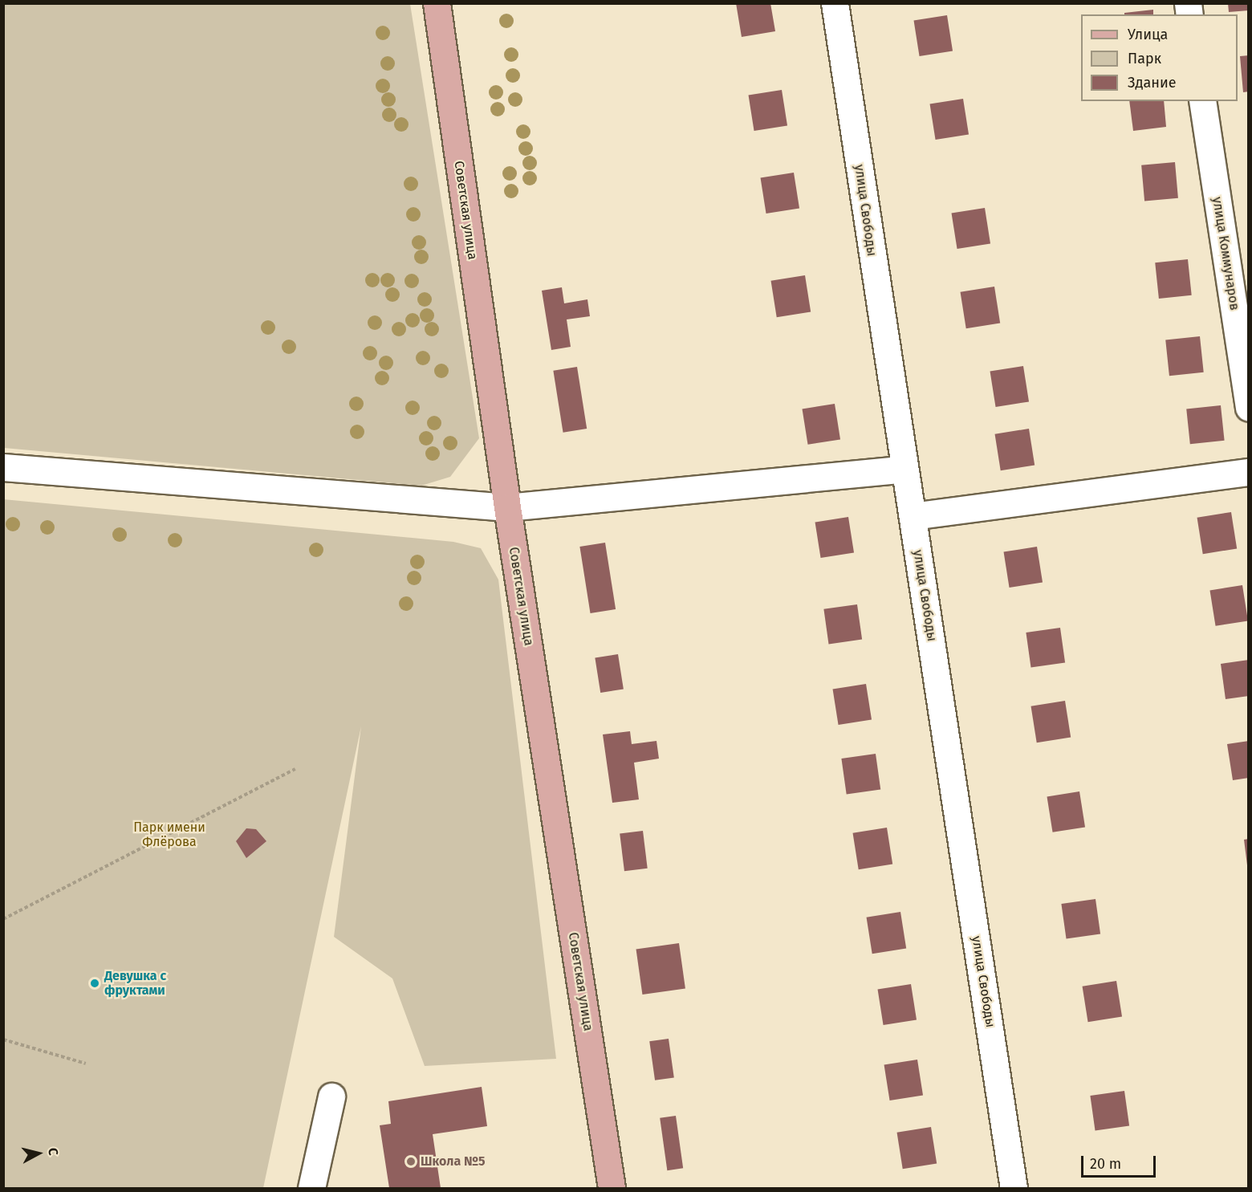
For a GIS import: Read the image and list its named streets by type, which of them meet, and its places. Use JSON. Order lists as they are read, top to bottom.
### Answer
{
  "streets": {
    "main road": ["Советская улица"],
    "street": ["улица Свободы", "улица Коммунаров"]
  },
  "parks": ["Парк имени Флёрова"],
  "places": ["Девушка с фруктами", "Школа №5"],
  "legend": ["Улица", "Парк", "Здание"],
  "scale_bar": "20 m",
  "north": "right"
}
